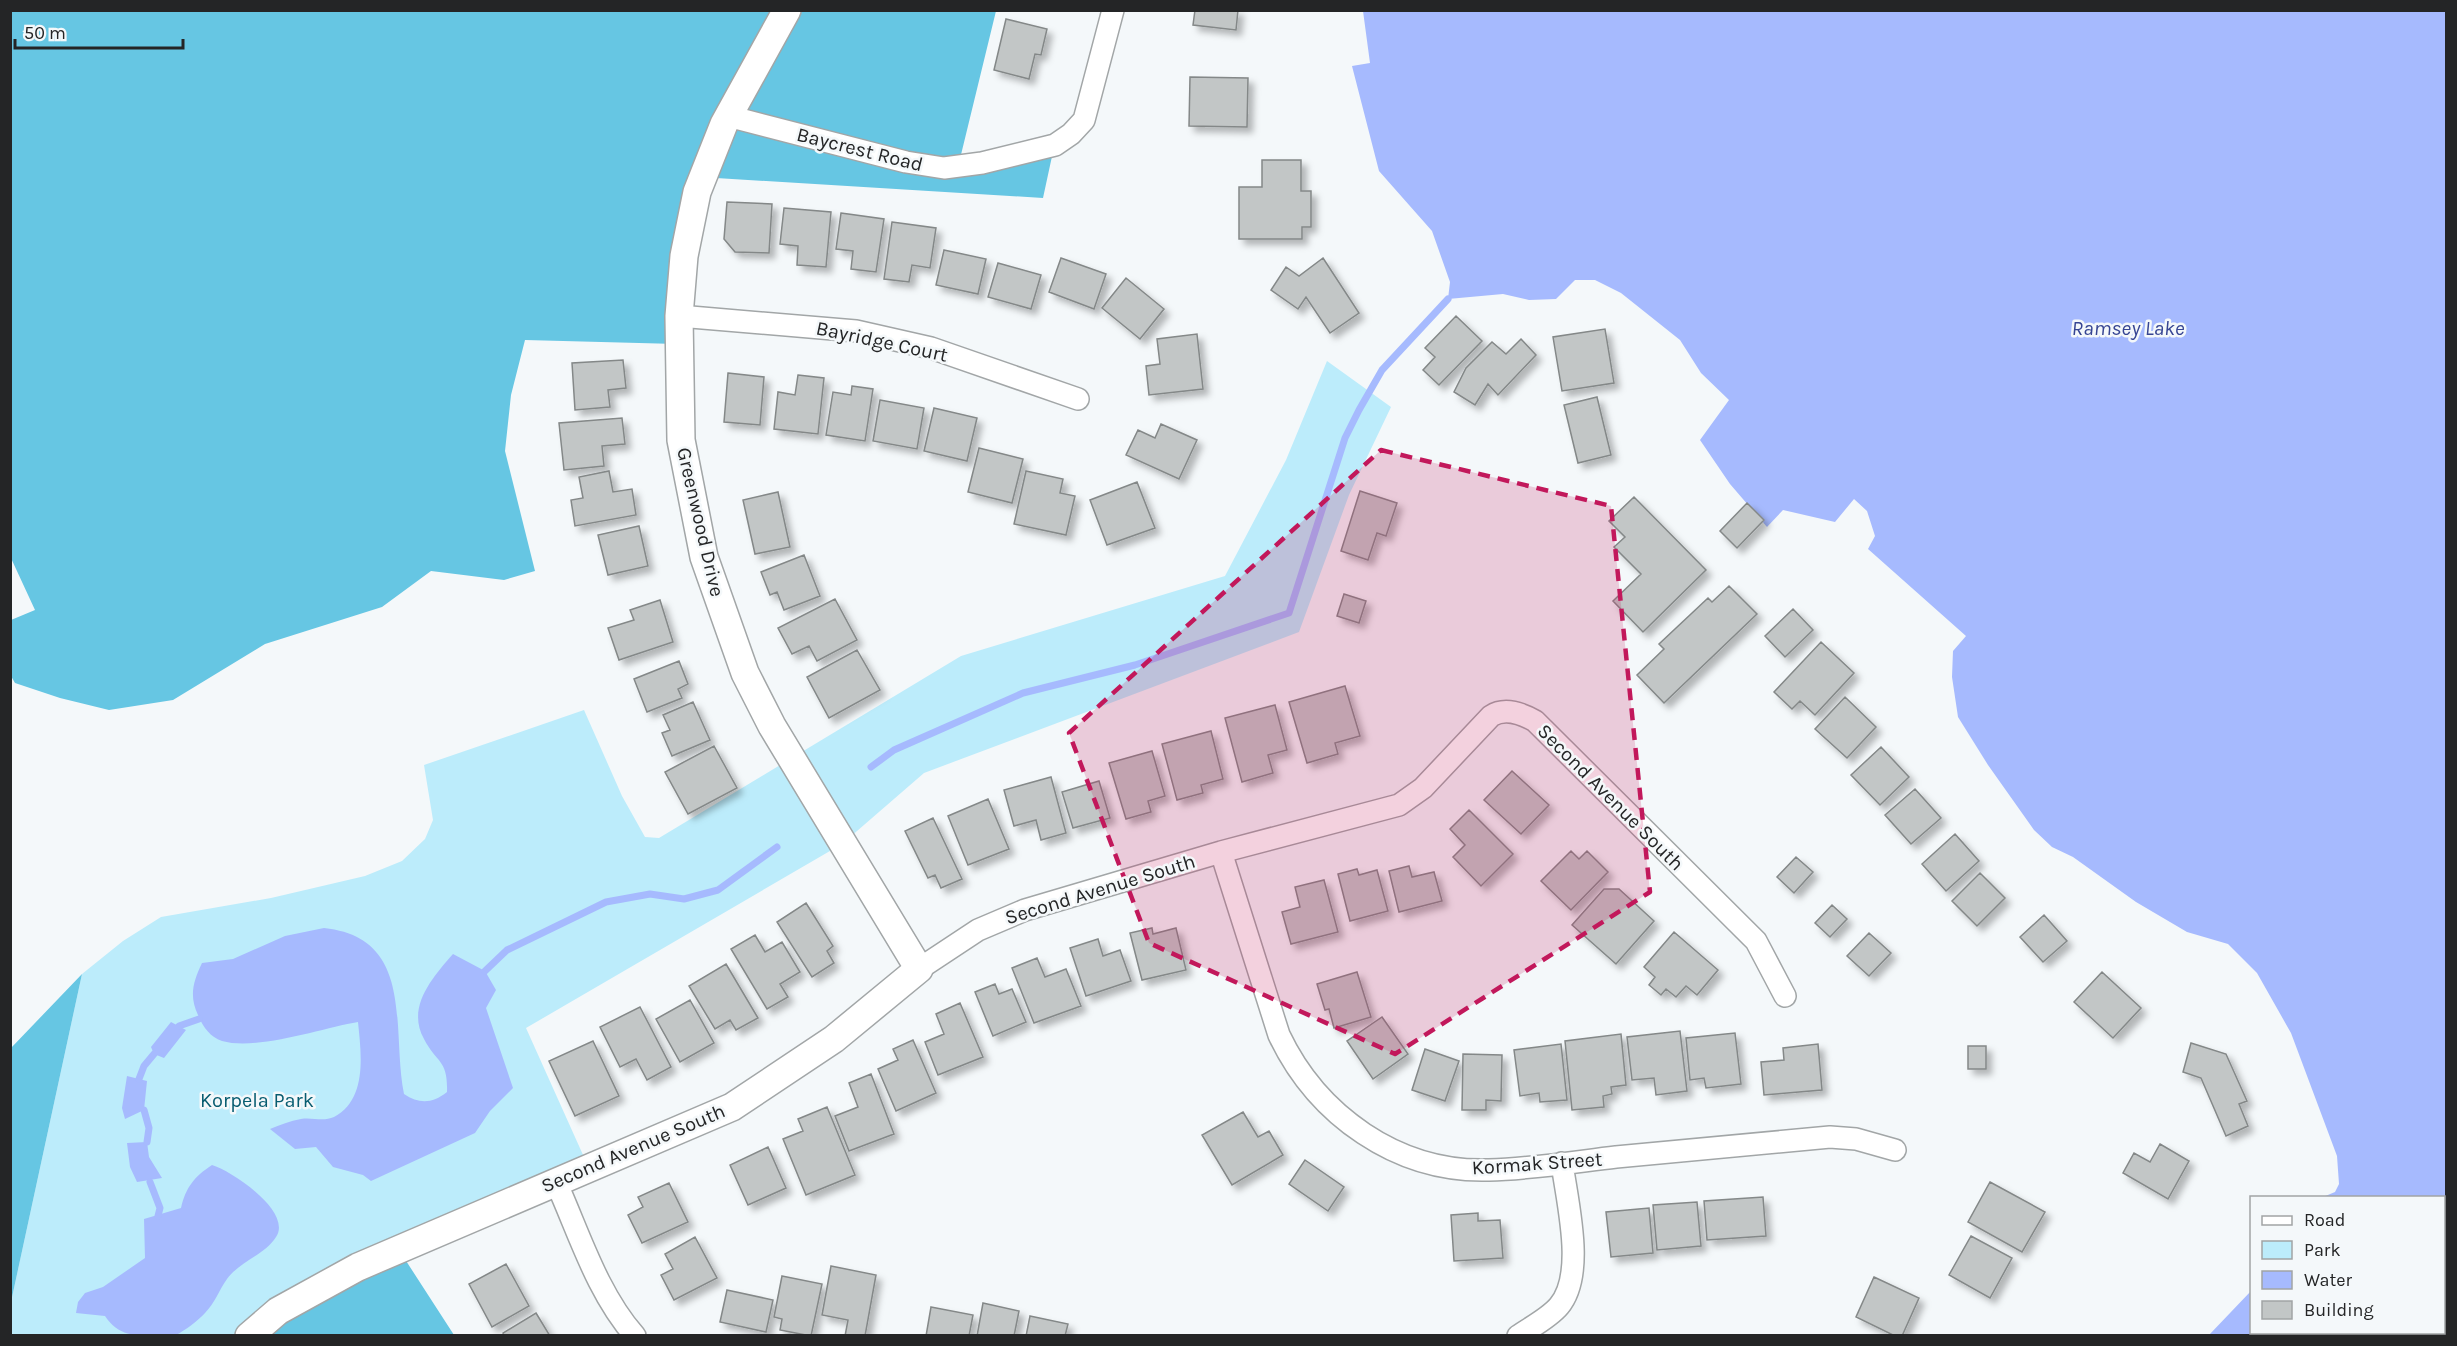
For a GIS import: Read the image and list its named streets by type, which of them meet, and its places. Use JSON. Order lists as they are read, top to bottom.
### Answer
{
  "streets": {
    "street": [
      "Baycrest Road",
      "Bayridge Court",
      "Greenwood Drive",
      "Second Avenue South",
      "Kormak Street"
    ]
  },
  "crossings": [
    ["Baycrest Road", "Greenwood Drive"],
    ["Bayridge Court", "Greenwood Drive"],
    ["Greenwood Drive", "Second Avenue South"],
    ["Second Avenue South", "Kormak Street"]
  ],
  "water": ["Ramsey Lake"],
  "parks": ["Korpela Park"],
  "legend": [
    "Road",
    "Park",
    "Water",
    "Building"
  ],
  "scale_bar": "50 m"
}
